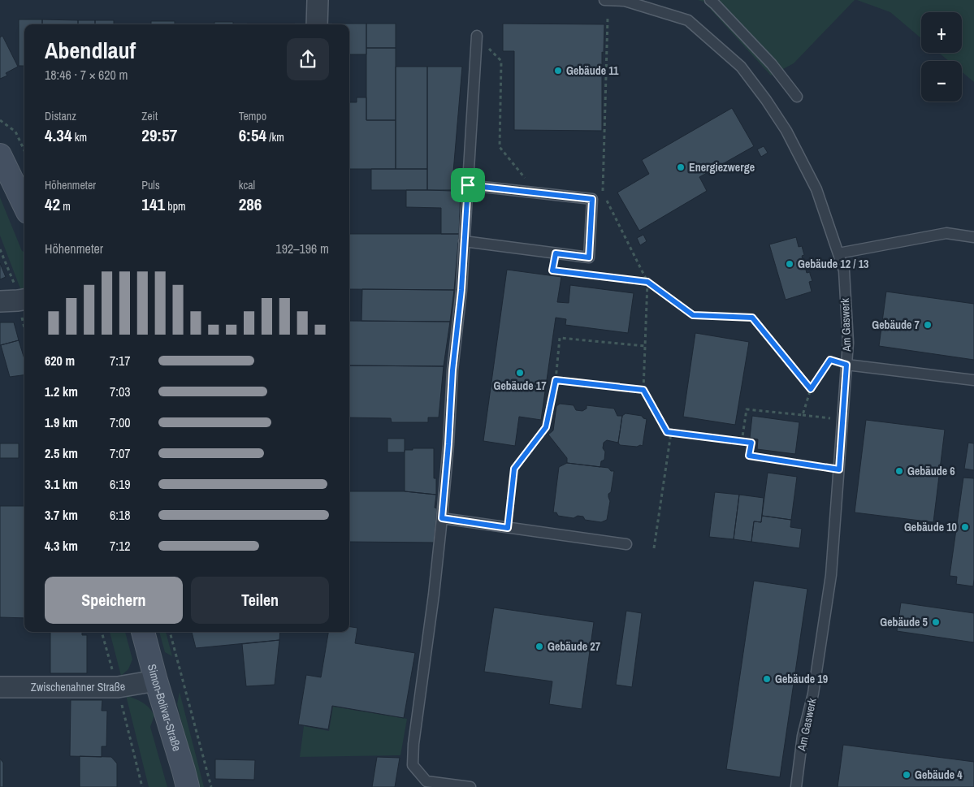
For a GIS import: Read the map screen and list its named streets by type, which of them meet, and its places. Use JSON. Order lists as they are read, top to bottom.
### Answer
{
  "streets": {
    "street": ["Zwischenahner Straße", "Simon-Bolivar-Straße"],
    "lane": ["Am Gaswerk"]
  },
  "crossings": [
    ["Zwischenahner Straße", "Simon-Bolivar-Straße"]
  ],
  "places": [
    "Gebäude 11",
    "Energiezwerge",
    "Gebäude 12 / 13",
    "Gebäude 7",
    "Gebäude 17",
    "Gebäude 6",
    "Gebäude 10",
    "Gebäude 5",
    "Gebäude 27",
    "Gebäude 19",
    "Gebäude 4"
  ],
  "page": {
    "map_buttons": ["+", "−"],
    "heading": ["Abendlauf", "18:46 · 7 × 620 m"],
    "stats": [
      ["Distanz", "4.34 km"],
      ["Zeit", "29:57"],
      ["Tempo", "6:54 /km"],
      ["Höhenmeter", "42 m"],
      ["Puls", "141 bpm"],
      ["kcal", "286"]
    ],
    "chart": ["Höhenmeter", "192–196 m"],
    "list": [
      {
        "name": "620 m",
        "note": "7:17"
      },
      {
        "name": "1.2 km",
        "note": "7:03"
      },
      {
        "name": "1.9 km",
        "note": "7:00"
      },
      {
        "name": "2.5 km",
        "note": "7:07"
      },
      {
        "name": "3.1 km",
        "note": "6:19"
      },
      {
        "name": "3.7 km",
        "note": "6:18"
      },
      {
        "name": "4.3 km",
        "note": "7:12"
      }
    ],
    "buttons": ["Speichern", "Teilen"]
  }
}
